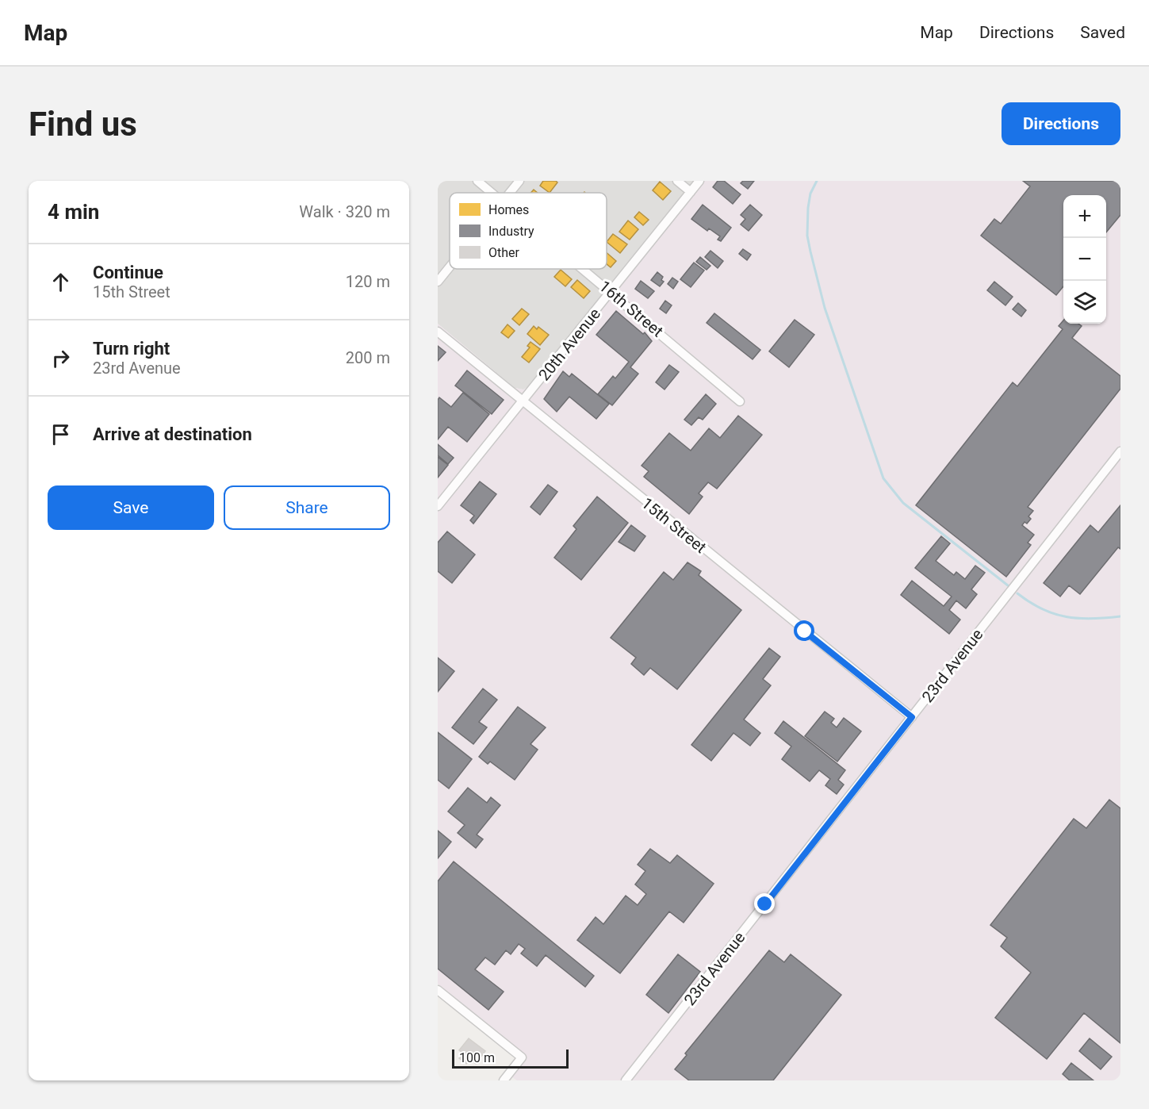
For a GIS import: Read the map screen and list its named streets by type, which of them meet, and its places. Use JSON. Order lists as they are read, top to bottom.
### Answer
{
  "streets": {
    "street": [
      "16th Street",
      "20th Avenue",
      "15th Street",
      "23rd Avenue"
    ]
  },
  "crossings": [
    ["16th Street", "20th Avenue"],
    ["20th Avenue", "15th Street"],
    ["15th Street", "23rd Avenue"]
  ],
  "legend": ["Homes", "Industry", "Other"],
  "scale_bar": "100 m",
  "page": {
    "header": "Map",
    "nav": ["Map", "Directions", "Saved"],
    "buttons": [
      "Directions",
      ["Save", "Share"]
    ],
    "title": "Find us",
    "heading": ["4 min", "Walk · 320 m"],
    "map_buttons": ["+", "−"],
    "list": [
      ["Continue", "15th Street", "120 m"],
      ["Turn right", "23rd Avenue", "200 m"],
      "Arrive at destination"
    ],
    "scale": "100 m"
  }
}
